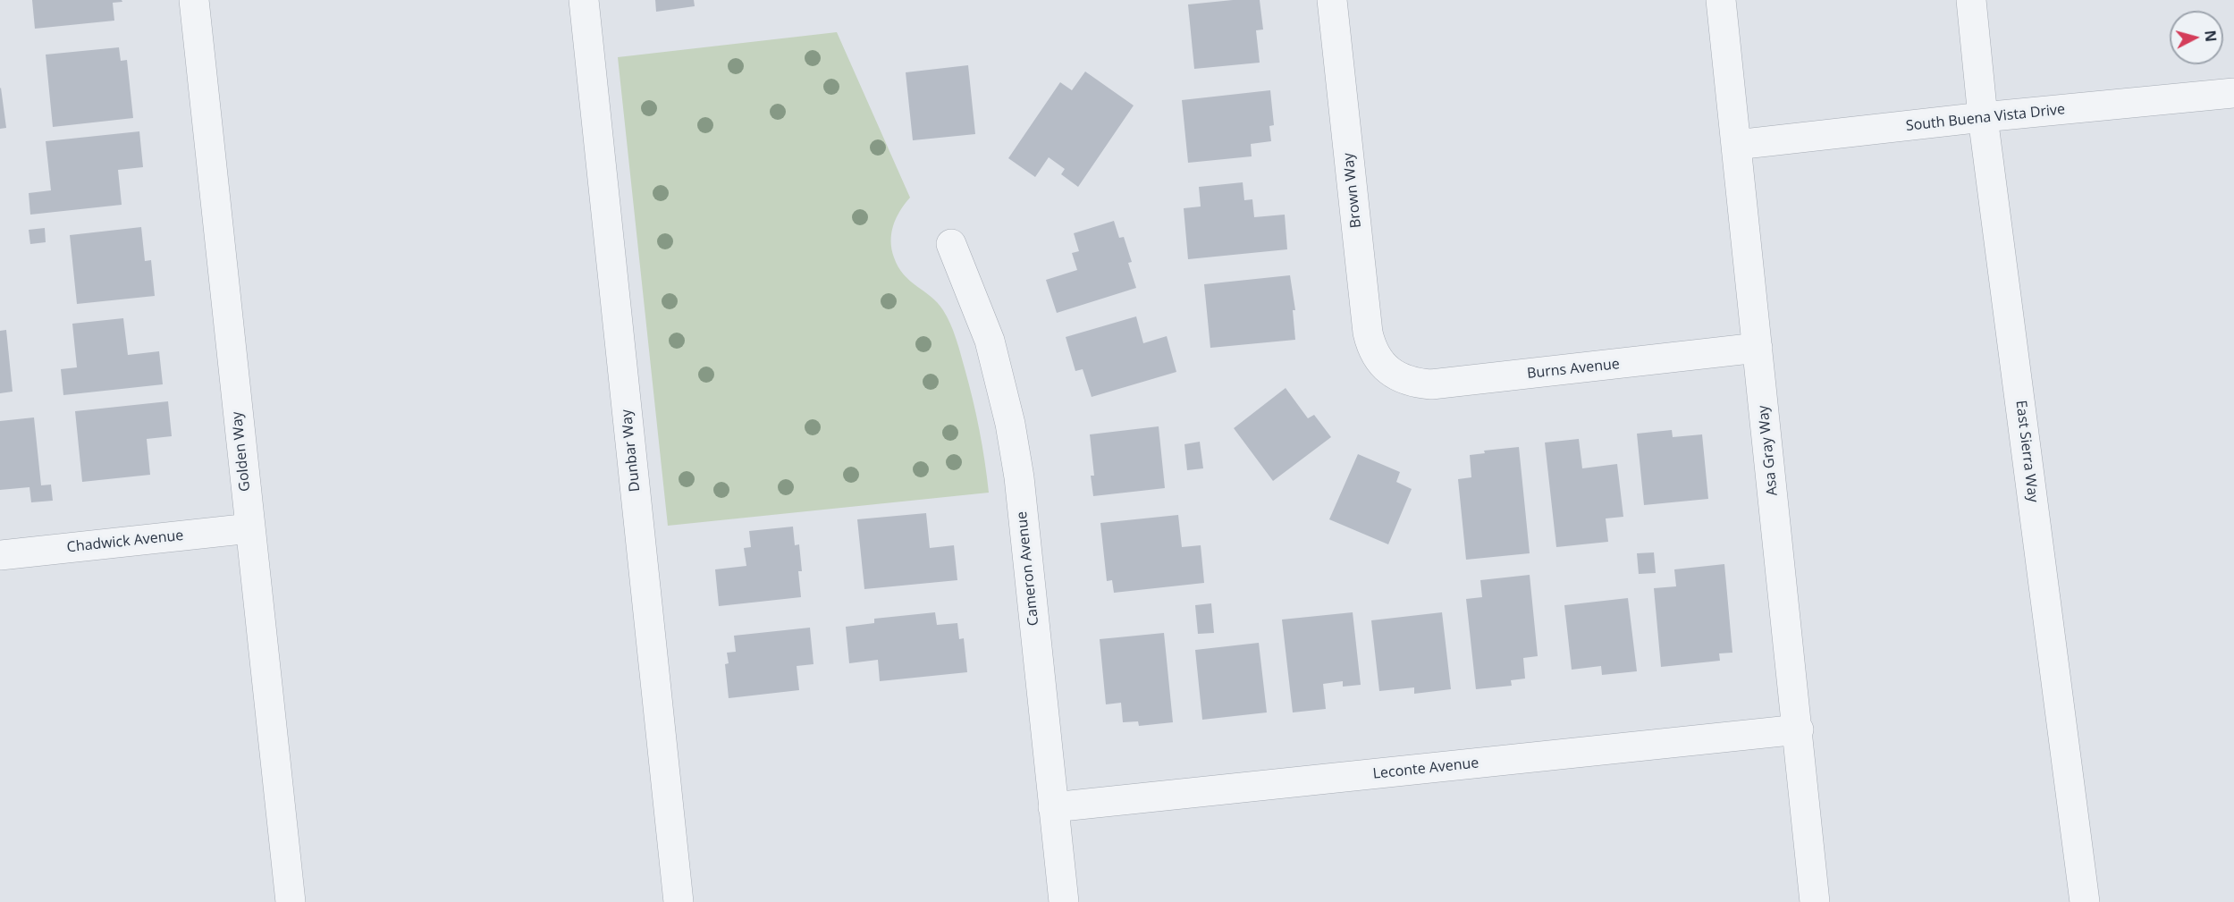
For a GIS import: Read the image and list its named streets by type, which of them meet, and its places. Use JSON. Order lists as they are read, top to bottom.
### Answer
{
  "streets": {
    "street": [
      "South Buena Vista Drive",
      "Brown Way",
      "Burns Avenue",
      "Dunbar Way",
      "Asa Gray Way",
      "Golden Way",
      "East Sierra Way",
      "Chadwick Avenue",
      "Cameron Avenue",
      "Leconte Avenue"
    ]
  },
  "crossings": [
    ["South Buena Vista Drive", "Asa Gray Way"],
    ["South Buena Vista Drive", "East Sierra Way"],
    ["Brown Way", "Burns Avenue"],
    ["Burns Avenue", "Asa Gray Way"],
    ["Asa Gray Way", "Leconte Avenue"],
    ["Golden Way", "Chadwick Avenue"],
    ["Cameron Avenue", "Leconte Avenue"]
  ],
  "north": "right"
}
